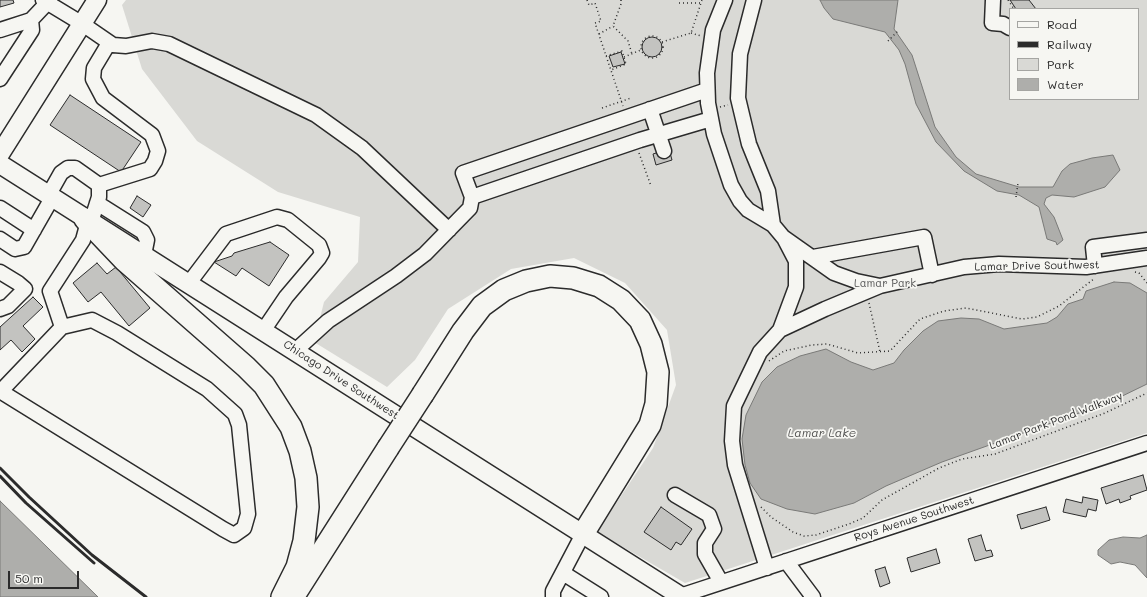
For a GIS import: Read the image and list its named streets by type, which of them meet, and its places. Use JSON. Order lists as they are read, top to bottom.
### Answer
{
  "streets": {
    "main road": ["Chicago Drive Southwest"],
    "street": ["Lamar Drive Southwest", "Roys Avenue Southwest"],
    "path": ["Lamar Park Pond Walkway"]
  },
  "crossings": [
    ["Lamar Drive Southwest", "Roys Avenue Southwest"],
    ["Chicago Drive Southwest", "Roys Avenue Southwest"]
  ],
  "water": ["Lamar Lake"],
  "parks": ["Lamar Park"],
  "legend": [
    "Road",
    "Railway",
    "Park",
    "Water"
  ],
  "scale_bar": "50 m"
}
